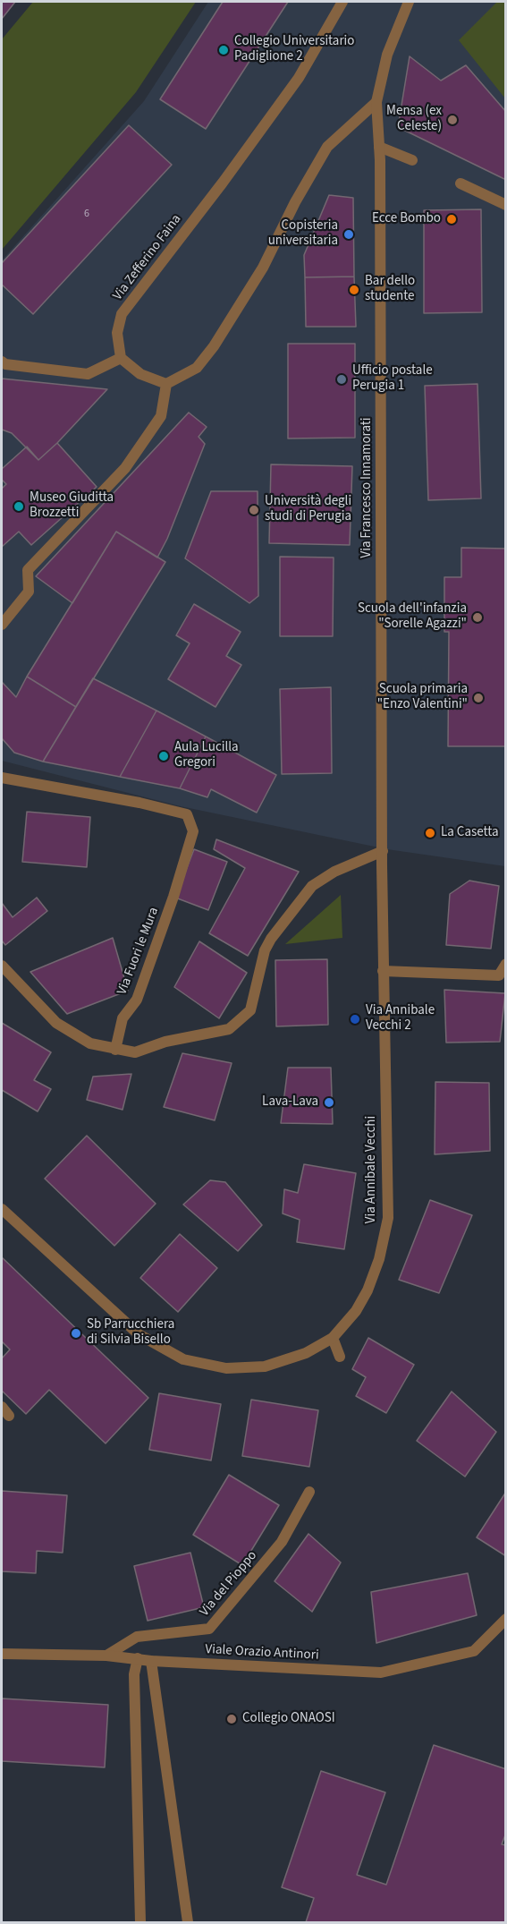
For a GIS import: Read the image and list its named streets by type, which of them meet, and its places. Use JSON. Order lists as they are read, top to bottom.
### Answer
{
  "streets": {
    "street": [
      "Via Zefferino Faina",
      "Via Francesco Innamorati",
      "Via Fuori le Mura",
      "Via Annibale Vecchi",
      "Via del Pioppo",
      "Viale Orazio Antinori"
    ]
  },
  "crossings": [
    ["Via Francesco Innamorati", "Via Annibale Vecchi"],
    ["Via del Pioppo", "Viale Orazio Antinori"]
  ],
  "places": [
    "Collegio Universitario Padiglione 2",
    "Mensa (ex Celeste)",
    "Ecce Bombo",
    "Copisteria universitaria",
    "Bar dello studente",
    "Ufficio postale Perugia 1",
    "Museo Giuditta Brozzetti",
    "Università degli studi di Perugia",
    "Scuola dell'infanzia \"Sorelle Agazzi\"",
    "Scuola primaria \"Enzo Valentini\"",
    "Aula Lucilla Gregori",
    "La Casetta",
    "Via Annibale Vecchi 2",
    "Lava-Lava",
    "Sb Parrucchiera di Silvia Bisello",
    "Collegio ONAOSI"
  ],
  "house_numbers": ["6"]
}
